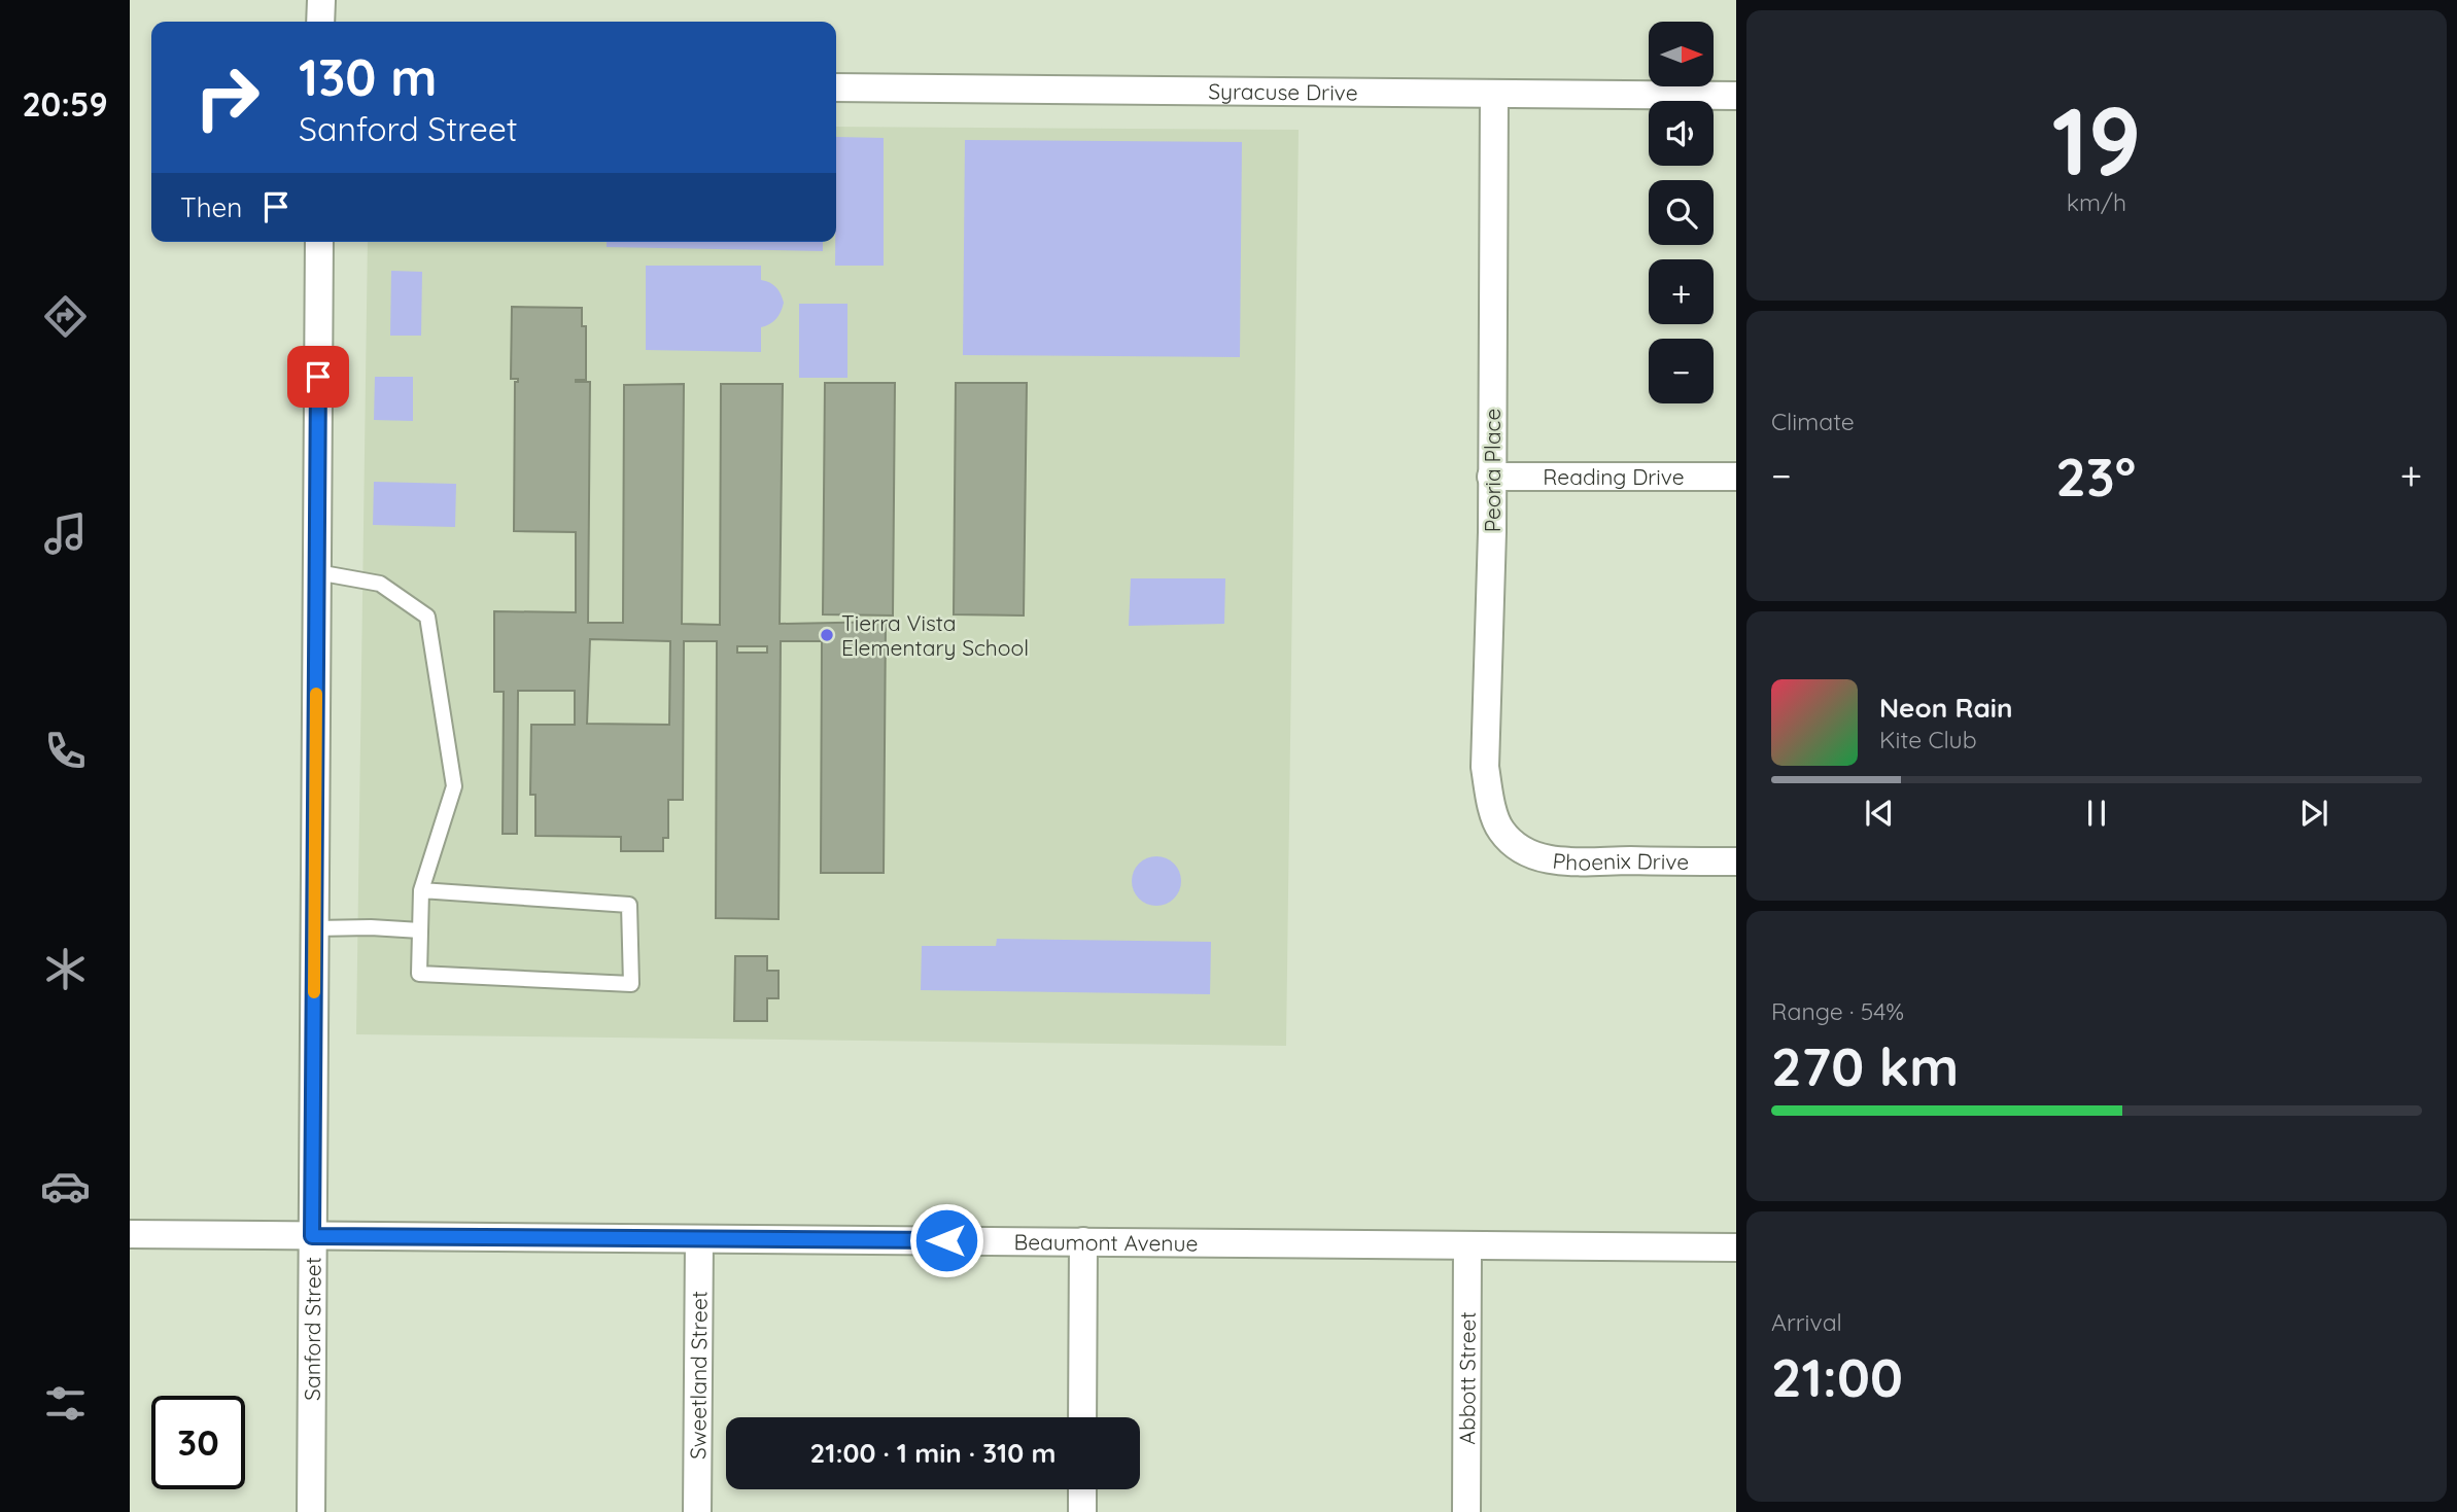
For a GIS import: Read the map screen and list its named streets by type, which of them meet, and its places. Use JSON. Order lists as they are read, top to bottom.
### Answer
{
  "streets": {
    "street": [
      "Syracuse Drive",
      "Peoria Place",
      "Reading Drive",
      "Phoenix Drive",
      "Beaumont Avenue",
      "Sanford Street",
      "Sweetland Street",
      "Abbott Street"
    ]
  },
  "crossings": [
    ["Syracuse Drive", "Peoria Place"],
    ["Peoria Place", "Reading Drive"],
    ["Peoria Place", "Phoenix Drive"],
    ["Beaumont Avenue", "Sanford Street"],
    ["Beaumont Avenue", "Sweetland Street"],
    ["Beaumont Avenue", "Abbott Street"]
  ],
  "places": ["Tierra Vista Elementary School"],
  "north": "right",
  "page": {
    "tabs": "20:59",
    "tile": [
      ["19", "km/h"],
      "Climate",
      ["Range · 54%", "270 km"],
      ["Arrival", "21:00"]
    ],
    "map_buttons": ["+", "−"],
    "turn": ["130 m", "Sanford Street"],
    "then": "Then",
    "heat": ["−", "23°", "+"],
    "song": ["Neon Rain", "Kite Club"],
    "limit": "30",
    "trip": "21:00 · 1 min · 310 m"
  }
}
